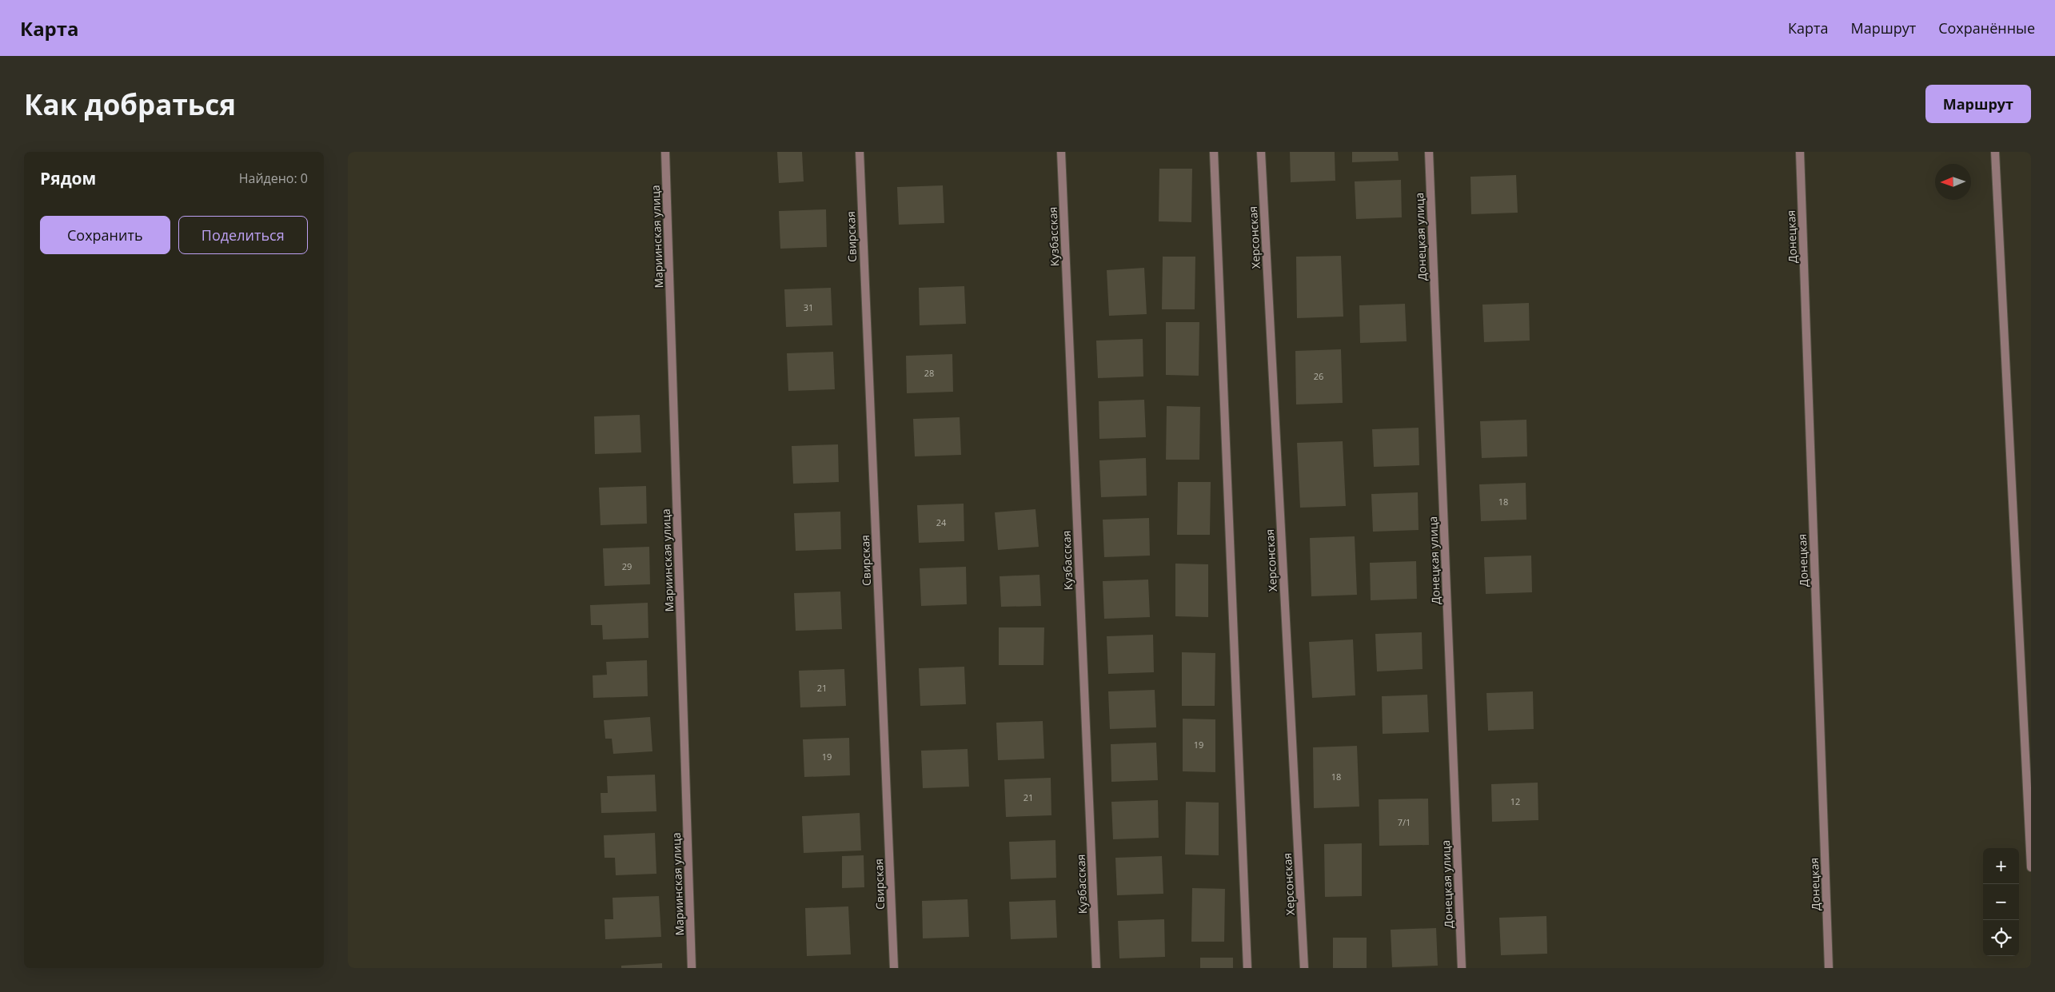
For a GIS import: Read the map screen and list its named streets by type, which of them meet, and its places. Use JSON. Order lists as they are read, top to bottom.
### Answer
{
  "streets": {
    "street": [
      "Мариинская улица",
      "Свирская",
      "Кузбасская",
      "Донецкая улица",
      "Донецкая",
      "Херсонская"
    ]
  },
  "house_numbers": [
    "31",
    "28",
    "26",
    "18",
    "24",
    "29",
    "21",
    "19",
    "19",
    "18",
    "21",
    "12",
    "7/1"
  ],
  "north": "left",
  "page": {
    "header": "Карта",
    "nav": ["Карта", "Маршрут", "Сохранённые"],
    "buttons": [
      "Маршрут",
      ["Сохранить", "Поделиться"]
    ],
    "title": "Как добраться",
    "heading": ["Рядом", "Найдено: 0"],
    "map_buttons": ["+", "−"]
  }
}
